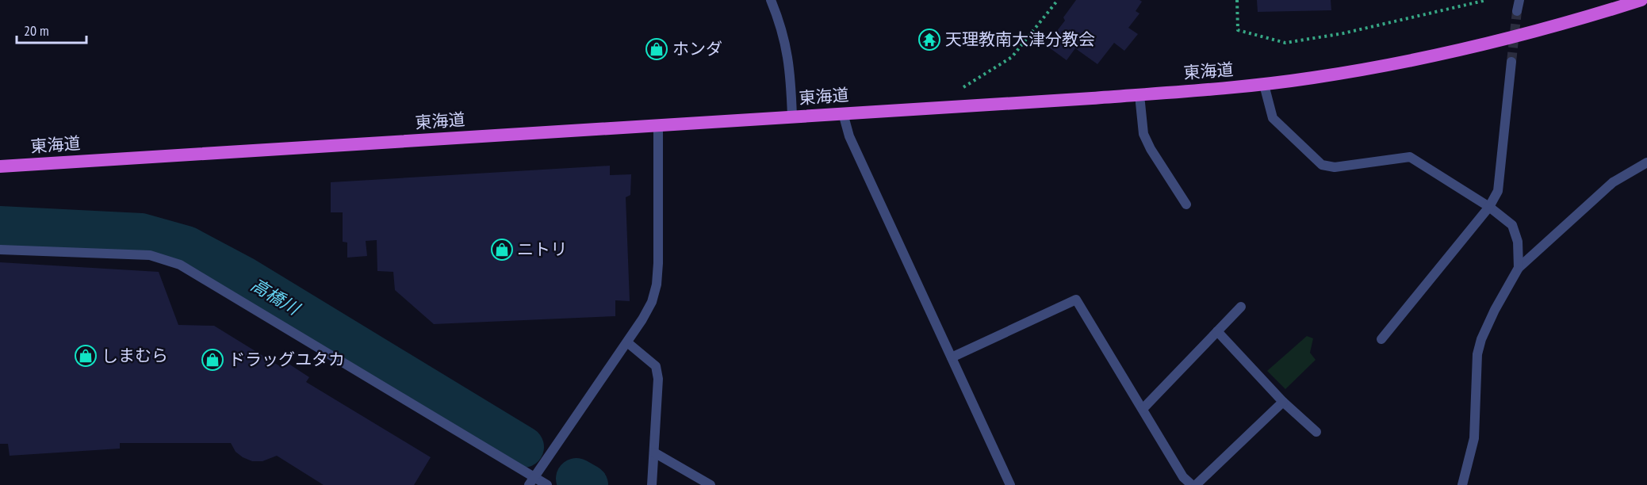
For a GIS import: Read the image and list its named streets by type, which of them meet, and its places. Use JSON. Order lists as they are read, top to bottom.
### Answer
{
  "streets": {
    "highway": ["東海道"]
  },
  "water": ["高橋川"],
  "places": {
    "temple": ["天理教南大津分教会"],
    "shop": [
      "ホンダ",
      "ニトリ",
      "しまむら",
      "ドラッグユタカ"
    ]
  },
  "scale_bar": "20 m"
}
